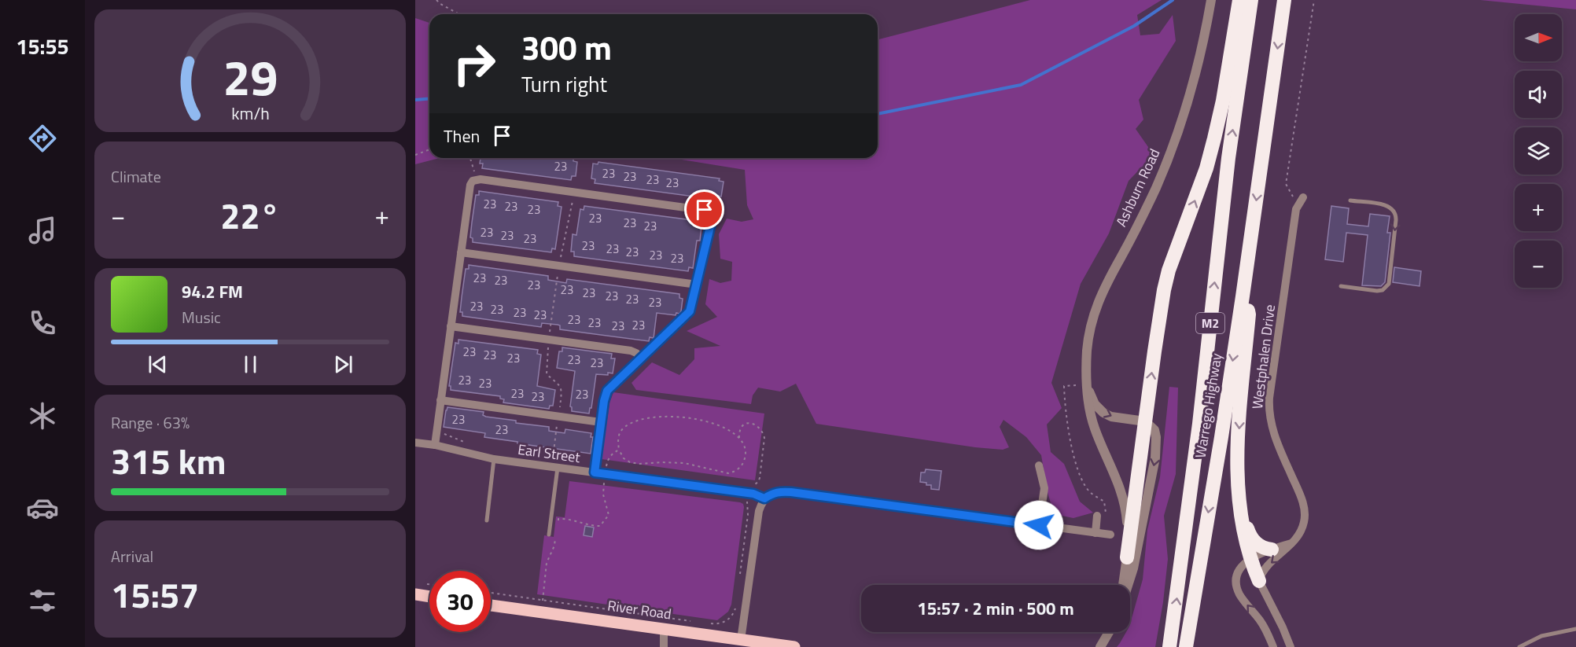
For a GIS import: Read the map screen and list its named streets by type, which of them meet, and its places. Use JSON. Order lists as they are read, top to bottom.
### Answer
{
  "streets": {
    "highway": ["M2", "Warrego Highway"],
    "main road": ["River Road"],
    "street": ["Ashburn Road", "Westphalen Drive", "Earl Street"]
  },
  "house_numbers": [
    "23",
    "23",
    "23",
    "23",
    "23",
    "23",
    "23",
    "23",
    "23",
    "23",
    "23",
    "23",
    "23",
    "23",
    "23",
    "23",
    "23",
    "23",
    "23",
    "23",
    "23",
    "23",
    "23",
    "23",
    "23",
    "23",
    "23",
    "23",
    "23",
    "23",
    "23",
    "23",
    "23",
    "23",
    "23",
    "23",
    "23",
    "23",
    "23",
    "23",
    "23",
    "23",
    "23",
    "23",
    "23",
    "23",
    "23"
  ],
  "north": "right",
  "page": {
    "tabs": "15:55",
    "map_buttons": ["+", "−"],
    "turn": ["300 m", "Turn right"],
    "then": "Then",
    "tile": [
      "Climate",
      ["Range · 63%", "315 km"],
      ["Arrival", "15:57"]
    ],
    "heat": ["−", "22°", "+"],
    "song": ["94.2 FM", "Music"],
    "limit": "30",
    "trip": "15:57 · 2 min · 500 m",
    "gauge": ["29", "km/h"]
  }
}
